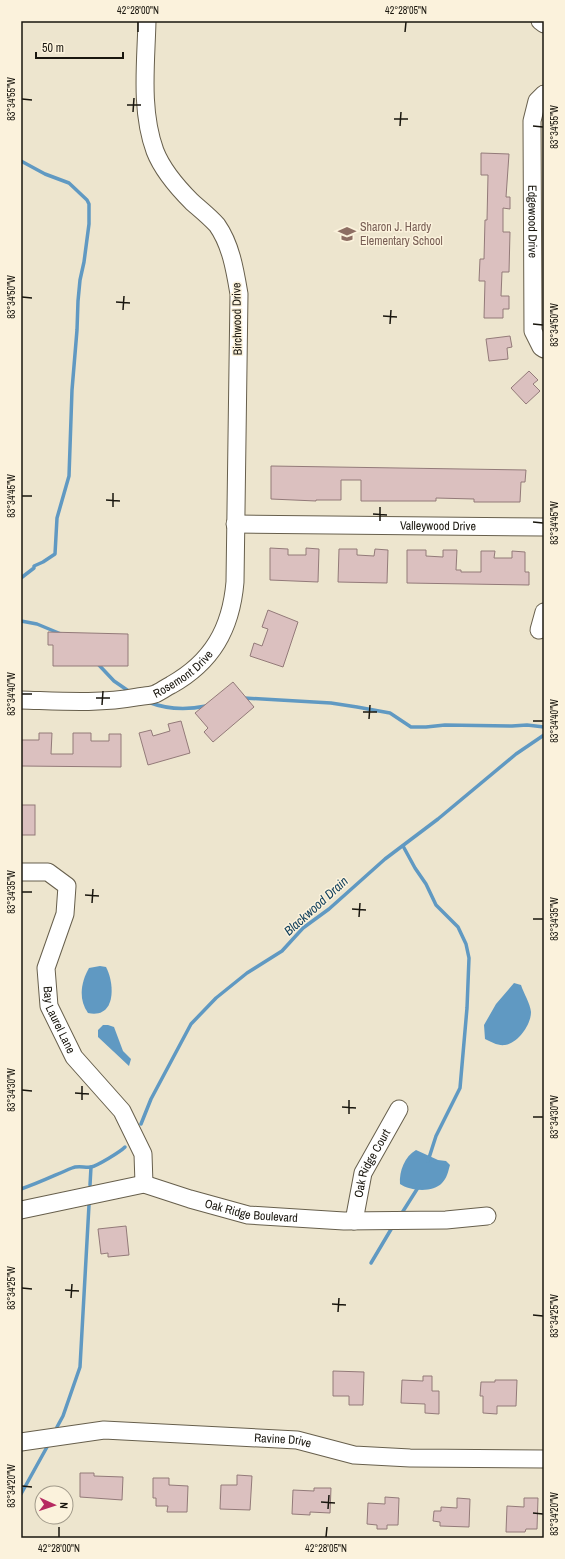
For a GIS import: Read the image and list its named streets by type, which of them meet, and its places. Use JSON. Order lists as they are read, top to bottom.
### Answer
{
  "streets": {
    "street": [
      "Edgewood Drive",
      "Birchwood Drive",
      "Valleywood Drive",
      "Rosemont Drive",
      "Bay Laurel Lane",
      "Oak Ridge Court",
      "Oak Ridge Boulevard",
      "Ravine Drive"
    ]
  },
  "crossings": [
    ["Birchwood Drive", "Valleywood Drive"],
    ["Birchwood Drive", "Rosemont Drive"],
    ["Valleywood Drive", "Rosemont Drive"],
    ["Bay Laurel Lane", "Oak Ridge Boulevard"],
    ["Oak Ridge Court", "Oak Ridge Boulevard"]
  ],
  "water": ["Blackwood Drain"],
  "places": {
    "school or university": ["Sharon J. Hardy Elementary School"]
  },
  "scale_bar": "50 m",
  "north": "right",
  "coordinates": [
    "42°28'00\"N",
    "42°28'05\"N",
    "83°34'55\"W",
    "83°34'50\"W",
    "83°34'45\"W",
    "83°34'40\"W",
    "83°34'35\"W",
    "83°34'30\"W",
    "83°34'25\"W",
    "83°34'20\"W"
  ]
}
